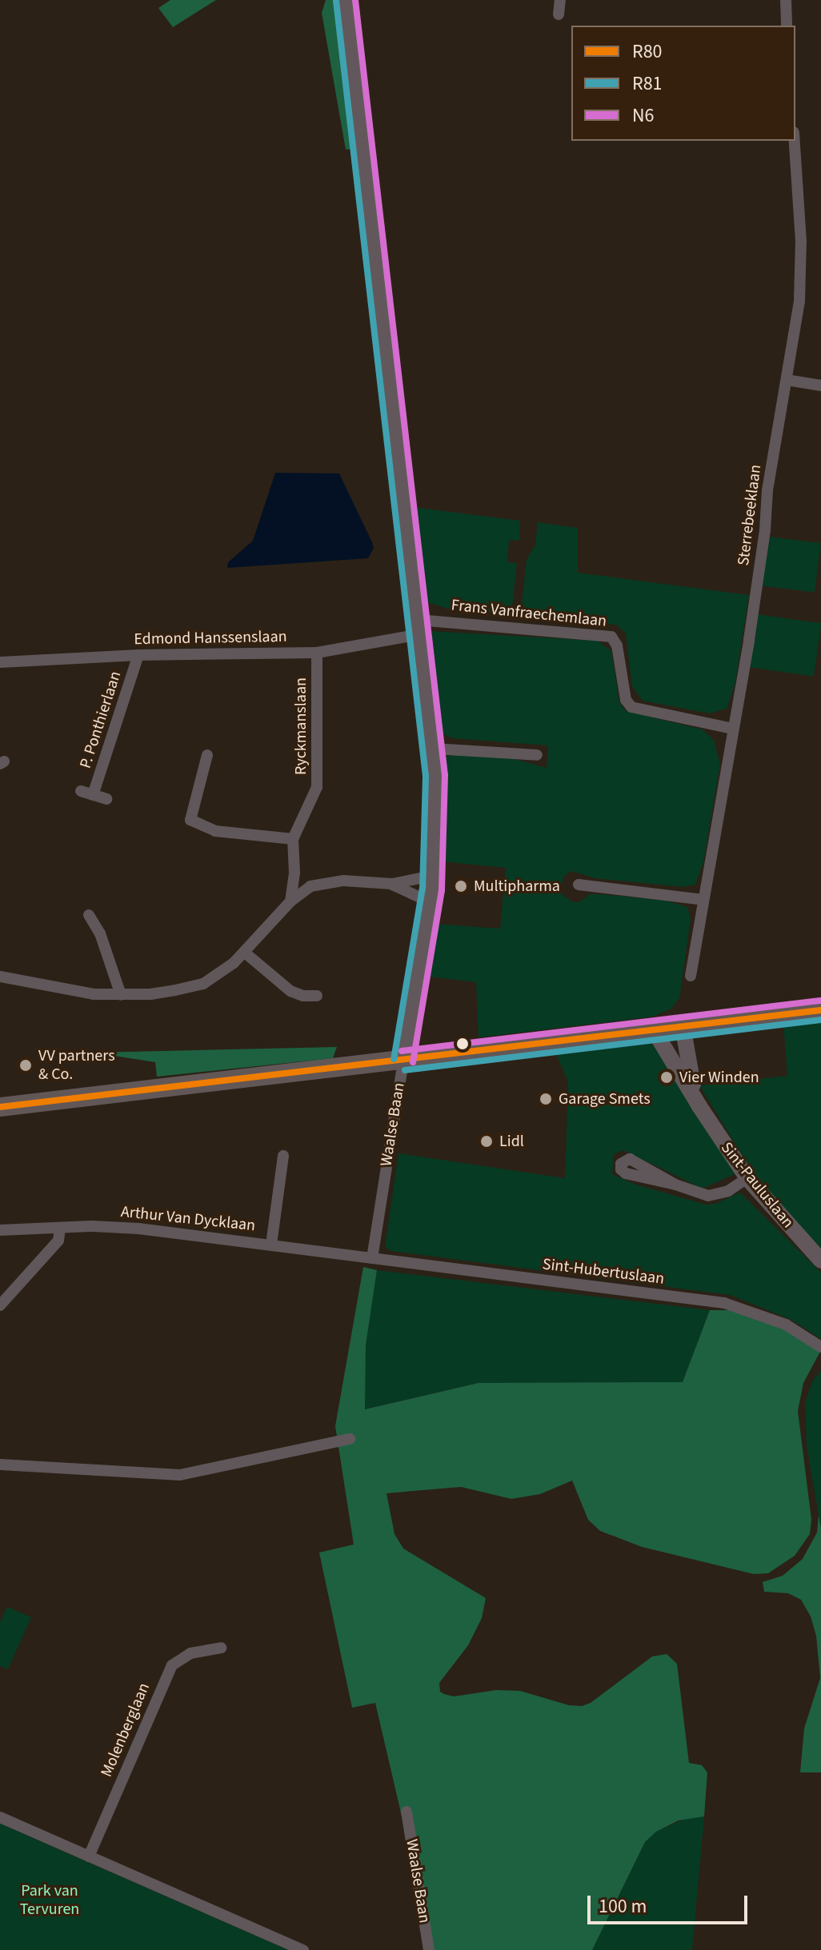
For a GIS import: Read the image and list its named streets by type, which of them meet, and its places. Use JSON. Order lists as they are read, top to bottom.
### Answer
{
  "streets": {
    "street": [
      "Sterrebeeklaan",
      "Frans Vanfraechemlaan",
      "Edmond Hanssenslaan",
      "P. Ponthierlaan",
      "Ryckmanslaan",
      "Waalse Baan",
      "Sint-Pauluslaan",
      "Arthur Van Dycklaan",
      "Sint-Hubertuslaan",
      "Molenberglaan"
    ]
  },
  "crossings": [
    ["Sterrebeeklaan", "Frans Vanfraechemlaan"],
    ["Frans Vanfraechemlaan", "Edmond Hanssenslaan"],
    ["Frans Vanfraechemlaan", "Waalse Baan"],
    ["Edmond Hanssenslaan", "P. Ponthierlaan"],
    ["Edmond Hanssenslaan", "Ryckmanslaan"],
    ["Edmond Hanssenslaan", "Waalse Baan"],
    ["Waalse Baan", "Arthur Van Dycklaan"],
    ["Waalse Baan", "Sint-Hubertuslaan"],
    ["Arthur Van Dycklaan", "Sint-Hubertuslaan"]
  ],
  "parks": ["Park van Tervuren"],
  "places": [
    "Multipharma",
    "VV partners & Co.",
    "Vier Winden",
    "Garage Smets",
    "Lidl"
  ],
  "lines": ["transit line N6", "transit line R81", "transit line R80"],
  "legend": ["R80", "R81", "N6"],
  "scale_bar": "100 m"
}
